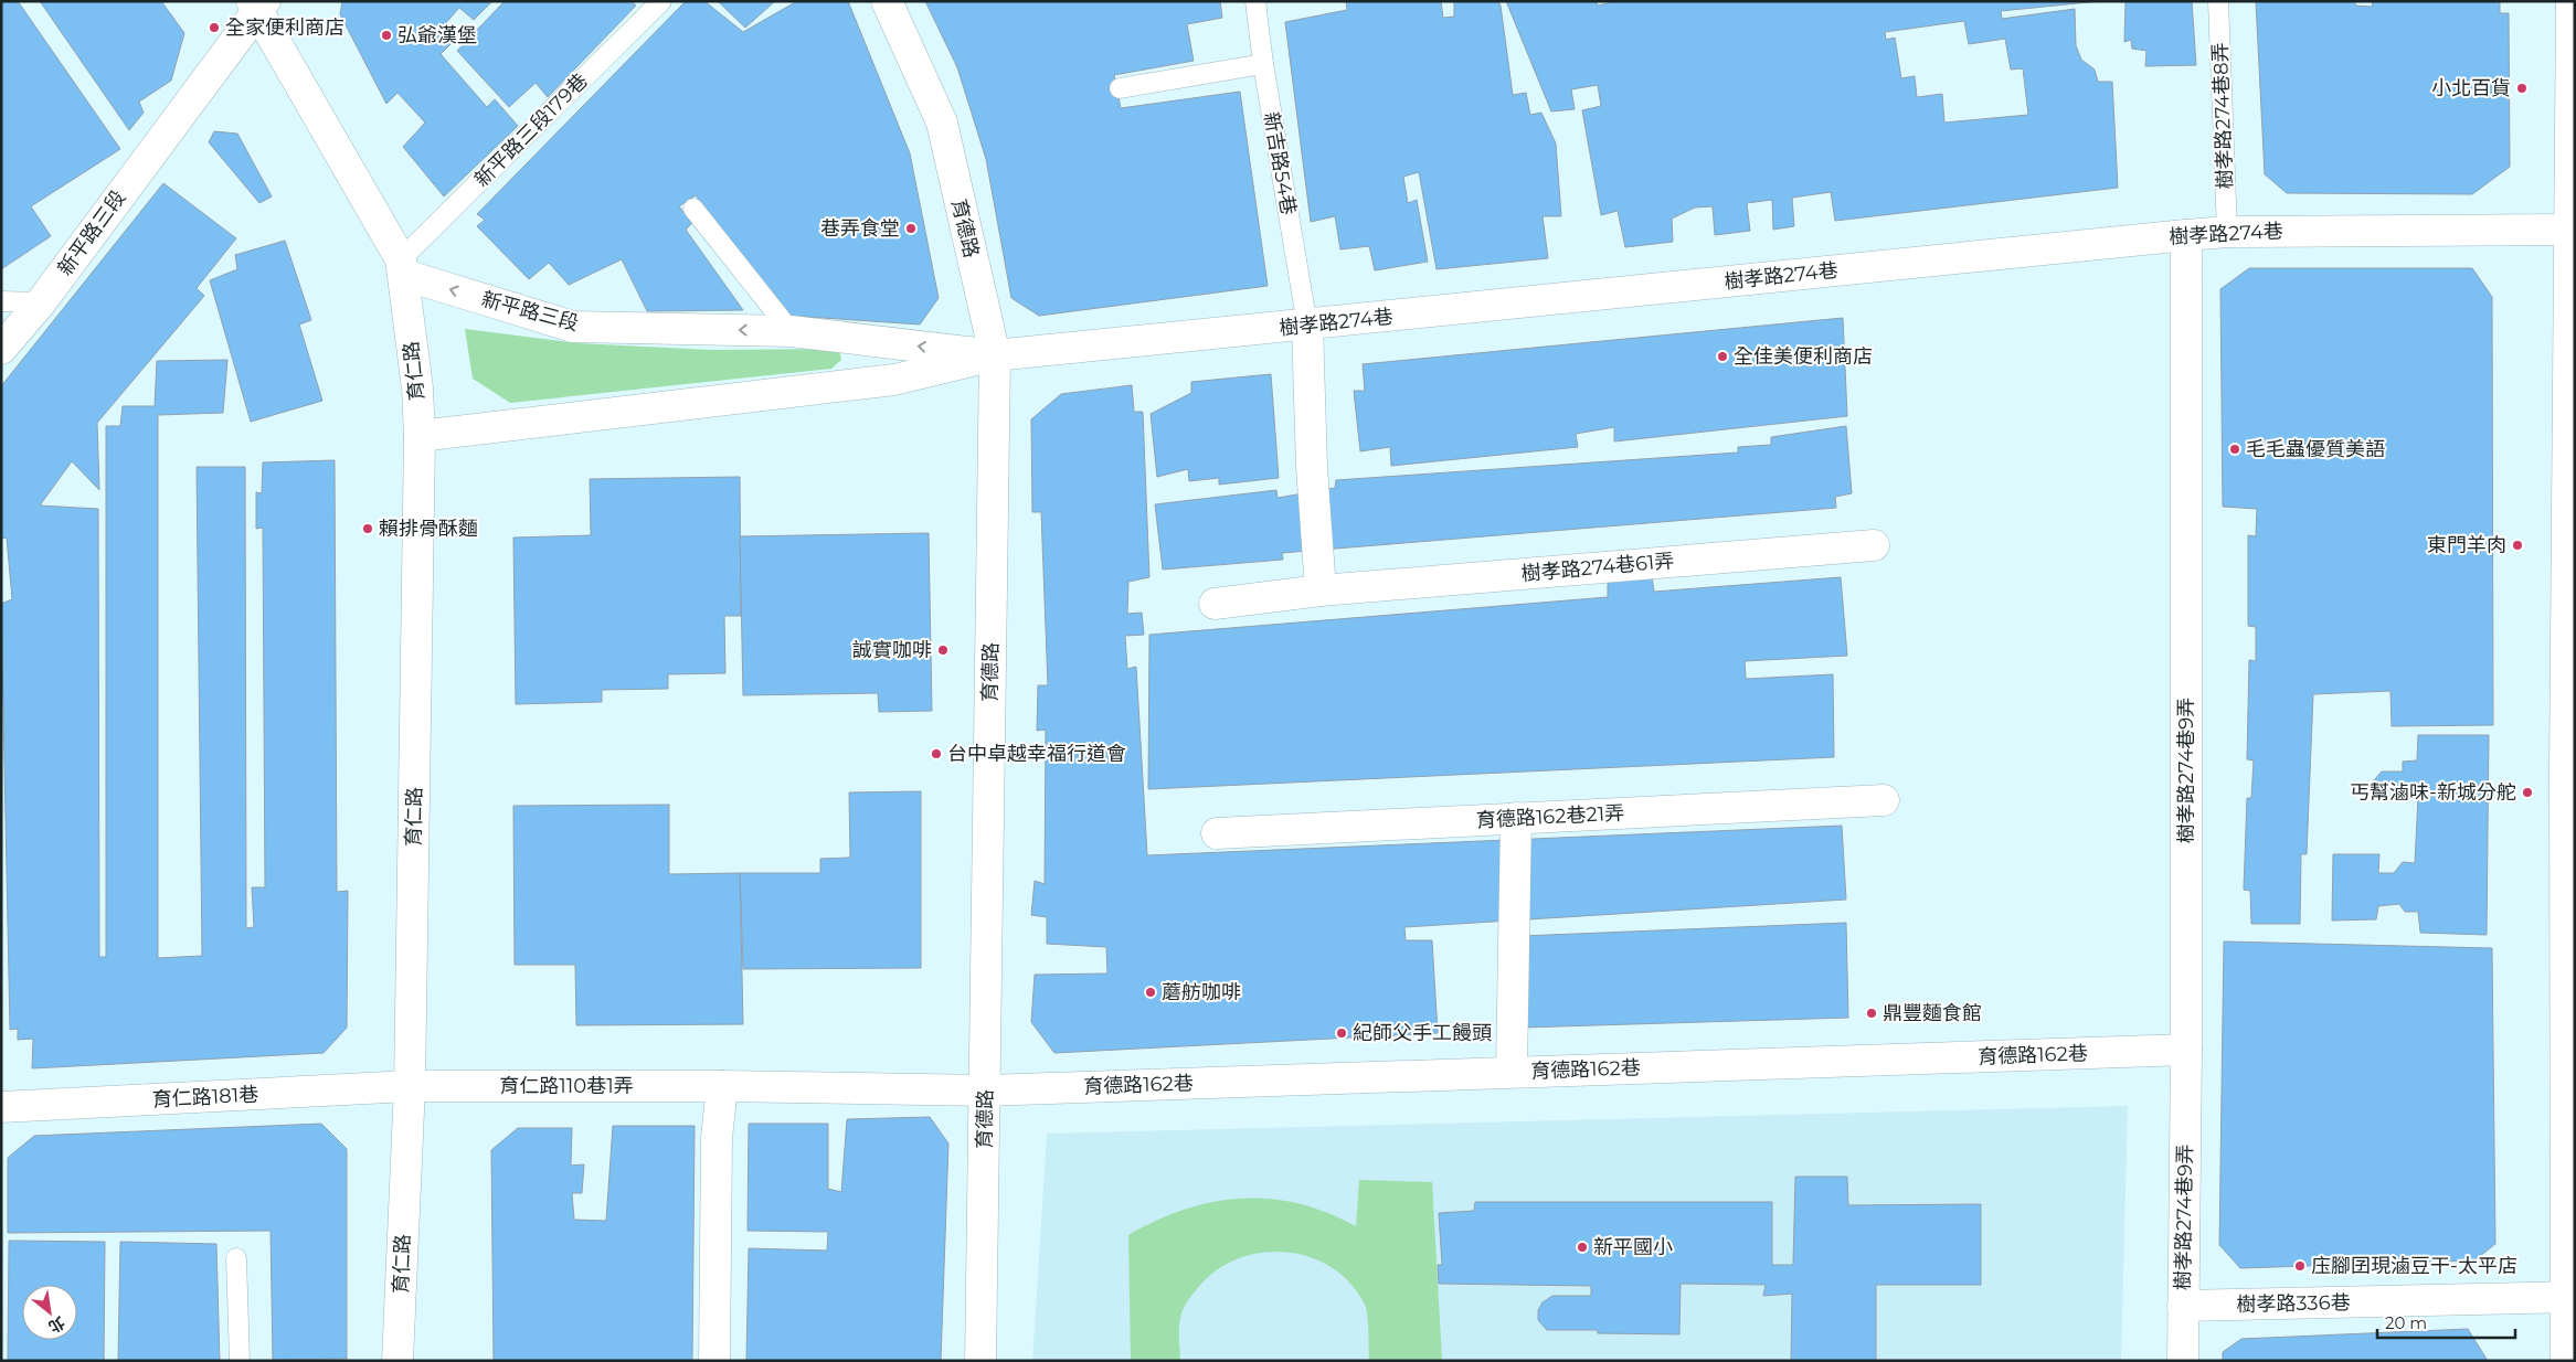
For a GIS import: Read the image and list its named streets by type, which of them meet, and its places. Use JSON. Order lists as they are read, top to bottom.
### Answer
{
  "streets": {
    "street": [
      "育德路",
      "新平路三段",
      "樹孝路274巷",
      "育仁路",
      "樹孝路274巷61弄",
      "樹孝路274巷9弄",
      "育德路162巷21弄",
      "育德路162巷",
      "育仁路110巷1弄",
      "育仁路181巷",
      "樹孝路336巷"
    ],
    "lane": ["樹孝路274巷8弄", "新平路三段179巷", "新吉路54巷"]
  },
  "crossings": [
    ["樹孝路274巷8弄", "樹孝路274巷"],
    ["新平路三段179巷", "新平路三段"],
    ["新平路三段179巷", "育仁路"],
    ["新吉路54巷", "樹孝路274巷"],
    ["育德路", "新平路三段"],
    ["育德路", "樹孝路274巷"],
    ["育德路", "育德路162巷"],
    ["育德路", "育仁路110巷1弄"],
    ["新平路三段", "樹孝路274巷"],
    ["新平路三段", "育仁路"],
    ["樹孝路274巷", "樹孝路274巷9弄"],
    ["育仁路", "育仁路110巷1弄"],
    ["育仁路", "育仁路181巷"],
    ["樹孝路274巷9弄", "育德路162巷"],
    ["樹孝路274巷9弄", "樹孝路336巷"],
    ["育德路162巷", "育仁路110巷1弄"],
    ["育仁路110巷1弄", "育仁路181巷"]
  ],
  "places": [
    "全家便利商店",
    "弘爺漢堡",
    "小北百貨",
    "巷弄食堂",
    "全佳美便利商店",
    "毛毛蟲優質美語",
    "賴排骨酥麵",
    "東門羊肉",
    "誠實咖啡",
    "台中卓越幸福行道會",
    "丐幫滷味-新城分舵",
    "蘑舫咖啡",
    "鼎豐麵食館",
    "紀師父手工饅頭",
    "新平國小",
    "庒腳囝現滷豆干-太平店"
  ],
  "scale_bar": "20 m",
  "north": "bottom right"
}
